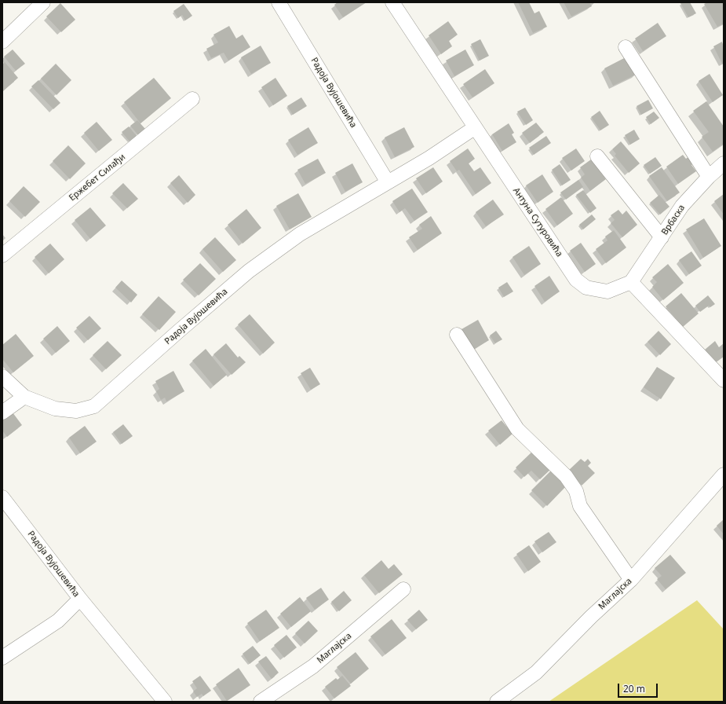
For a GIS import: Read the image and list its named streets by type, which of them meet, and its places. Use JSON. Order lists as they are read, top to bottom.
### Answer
{
  "streets": {
    "street": [
      "Радоја Вујошевића",
      "Ержебет Силађи",
      "Врбаска",
      "Антуна Сутуровића",
      "Маглајска"
    ]
  },
  "crossings": [
    ["Радоја Вујошевића", "Антуна Сутуровића"],
    ["Врбаска", "Антуна Сутуровића"]
  ],
  "scale_bar": "20 m"
}
